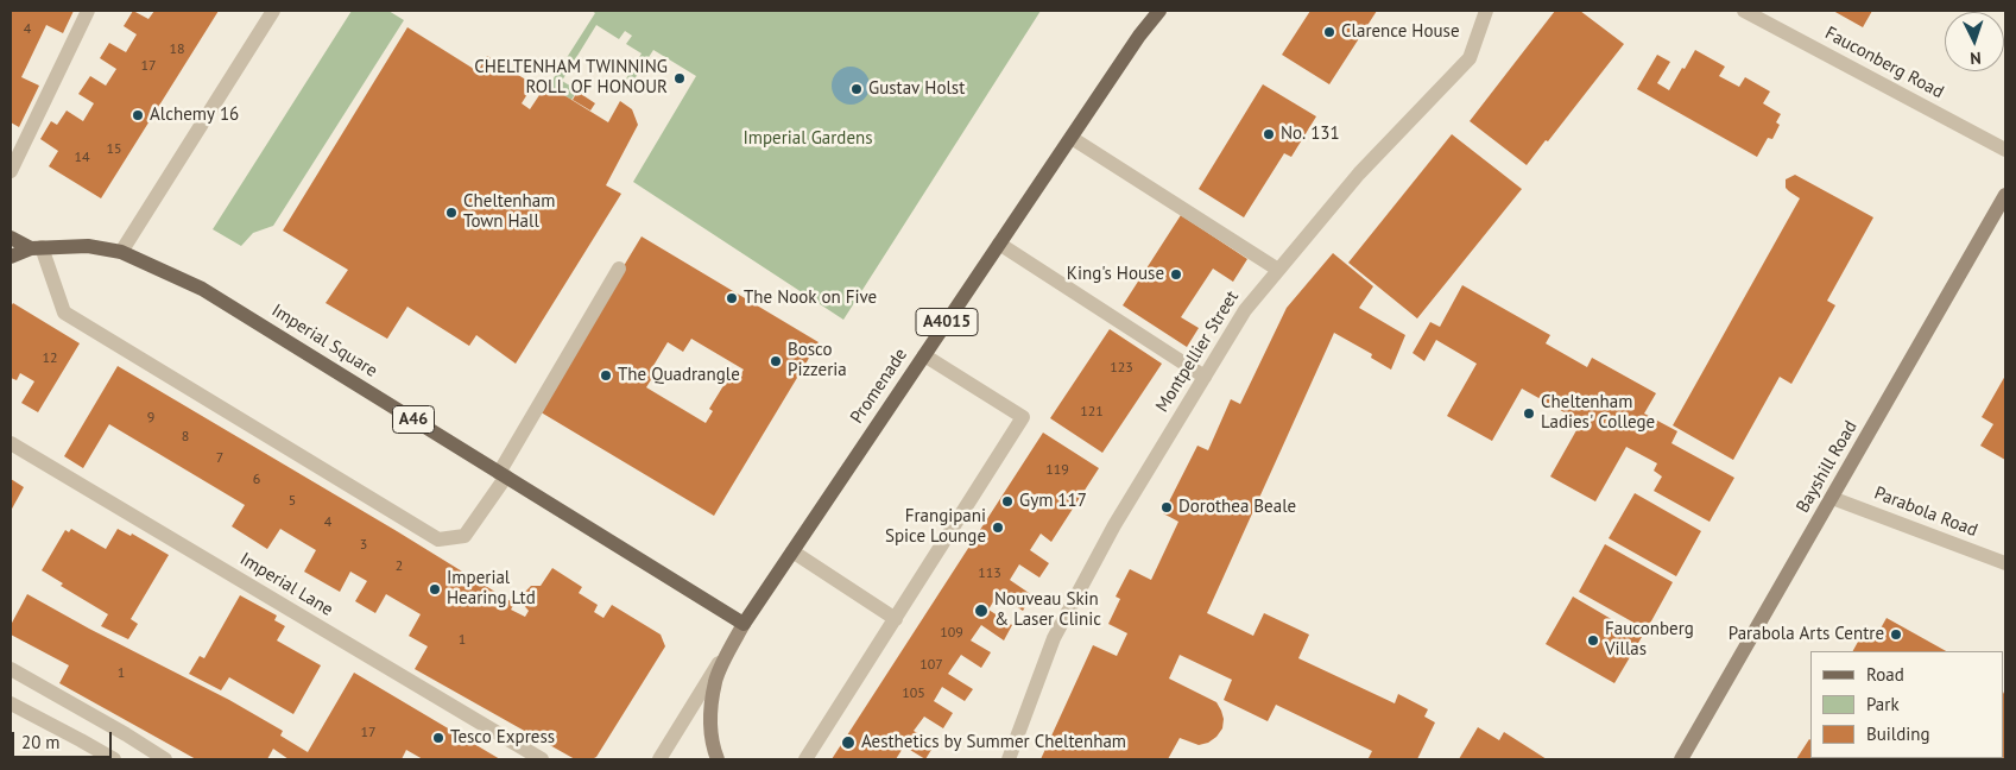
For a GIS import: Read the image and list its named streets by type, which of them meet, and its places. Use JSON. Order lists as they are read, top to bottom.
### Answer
{
  "streets": {
    "main road": [
      "A4015",
      "Imperial Square",
      "Promenade",
      "A46"
    ],
    "street": [
      "Fauconberg Road",
      "Montpellier Street",
      "Bayshill Road",
      "Parabola Road",
      "Imperial Lane"
    ]
  },
  "crossings": [
    ["A4015", "Imperial Square"],
    ["A4015", "Promenade"],
    ["Imperial Square", "Promenade"],
    ["Imperial Square", "A46"],
    ["Bayshill Road", "Parabola Road"]
  ],
  "parks": ["Imperial Gardens"],
  "places": [
    "Clarence House",
    "CHELTENHAM TWINNING ROLL OF HONOUR",
    "Gustav Holst",
    "Alchemy 16",
    "No. 131",
    "Cheltenham Town Hall",
    "King's House",
    "The Nook on Five",
    "Bosco Pizzeria",
    "The Quadrangle",
    "Cheltenham Ladies' College",
    "Gym 117",
    "Dorothea Beale",
    "Frangipani Spice Lounge",
    "Imperial Hearing Ltd",
    "Nouveau Skin & Laser Clinic",
    "Parabola Arts Centre",
    "Fauconberg Villas",
    "Tesco Express",
    "Aesthetics by Summer Cheltenham"
  ],
  "house_numbers": [
    "4",
    "18",
    "17",
    "15",
    "14",
    "12",
    "123",
    "121",
    "9",
    "8",
    "7",
    "119",
    "6",
    "5",
    "4",
    "3",
    "2",
    "113",
    "109",
    "1",
    "107",
    "1",
    "105",
    "17"
  ],
  "legend": ["Road", "Park", "Building"],
  "scale_bar": "20 m",
  "north": "bottom"
}
